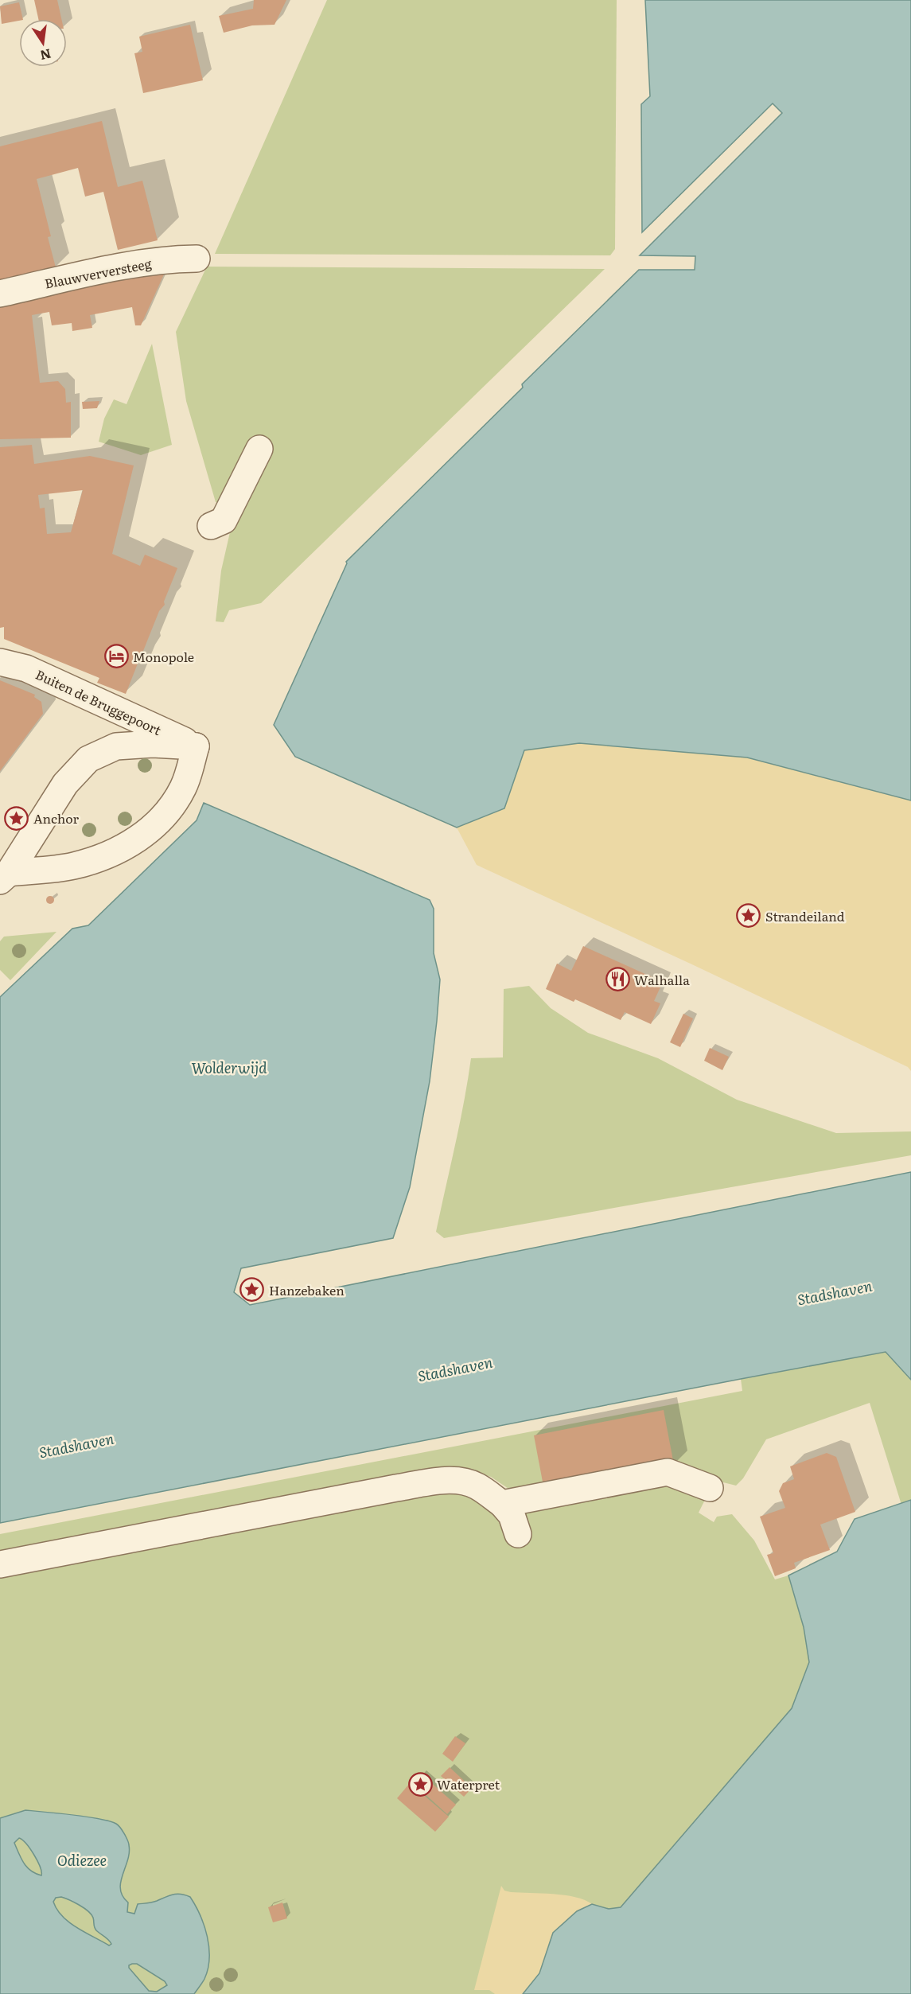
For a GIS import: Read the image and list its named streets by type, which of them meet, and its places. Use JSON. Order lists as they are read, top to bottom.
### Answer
{
  "streets": {
    "street": ["Blauwverversteeg", "Buiten de Bruggepoort"]
  },
  "water": ["Wolderwijd", "Stadshaven", "Odiezee"],
  "places": {
    "hotel": ["Monopole"],
    "place": [
      "Anchor",
      "Strandeiland",
      "Hanzebaken",
      "Waterpret"
    ],
    "restaurant": ["Walhalla"]
  },
  "north": "bottom"
}
